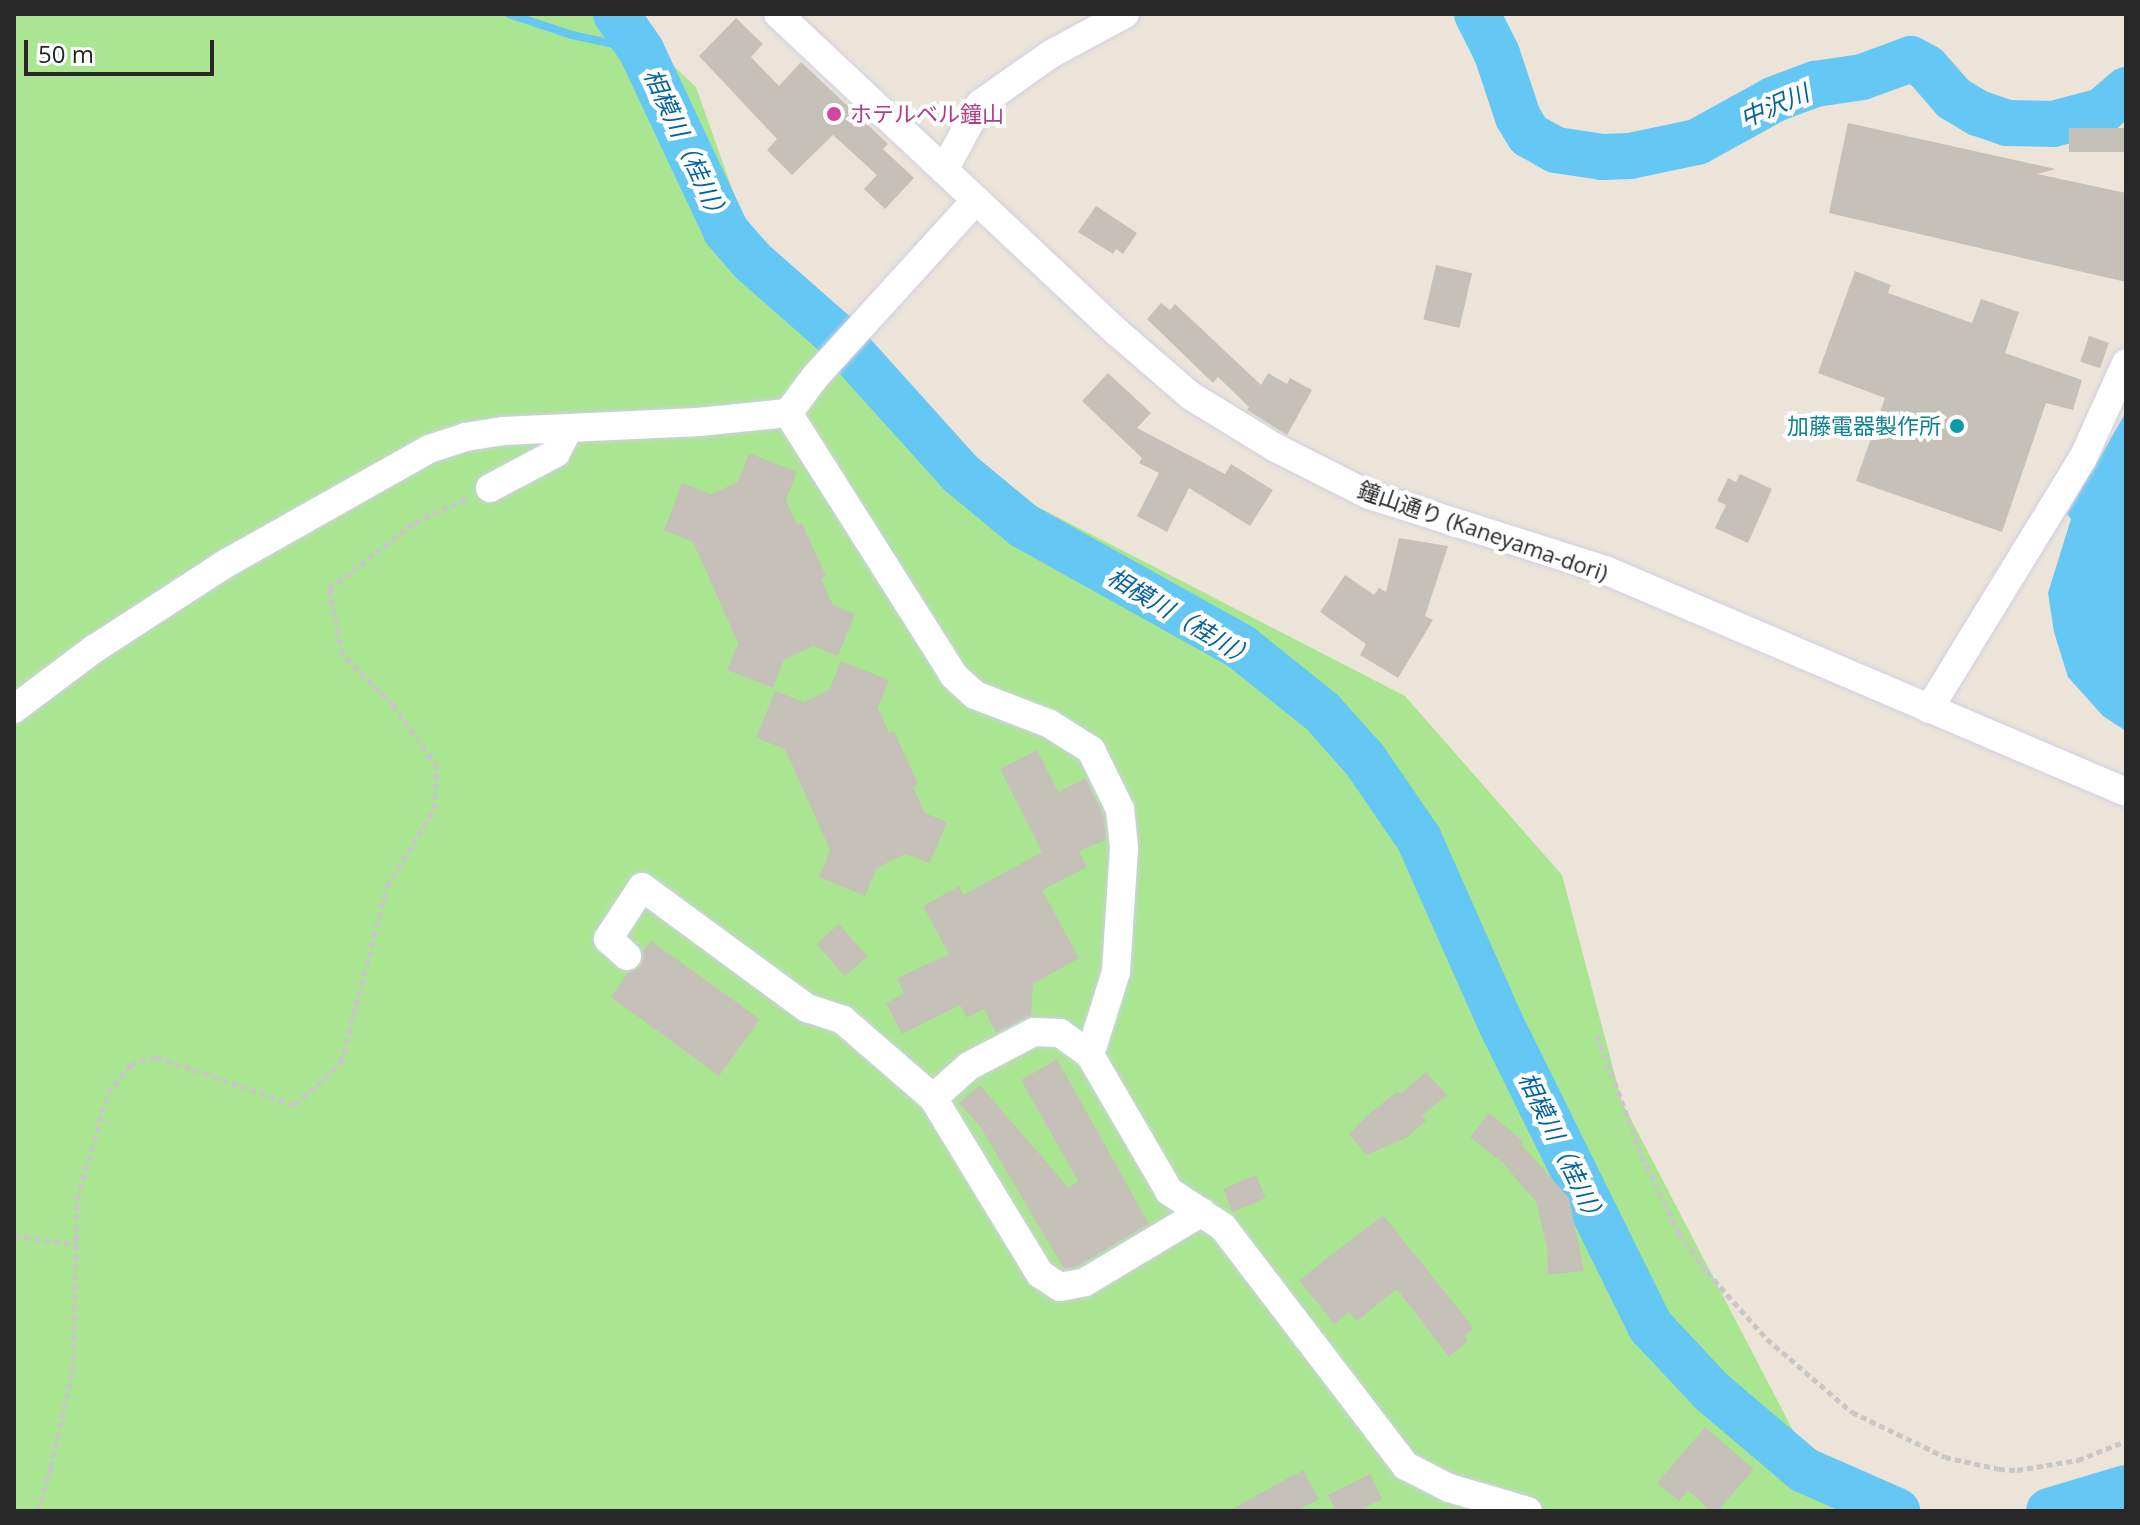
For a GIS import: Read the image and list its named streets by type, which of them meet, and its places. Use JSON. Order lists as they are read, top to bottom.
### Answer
{
  "streets": {
    "street": ["鐘山通り (Kaneyama-dori)"]
  },
  "water": ["中沢川", "相模川（桂川）"],
  "places": ["ホテルベル鐘山", "加藤電器製作所"],
  "scale_bar": "50 m"
}
